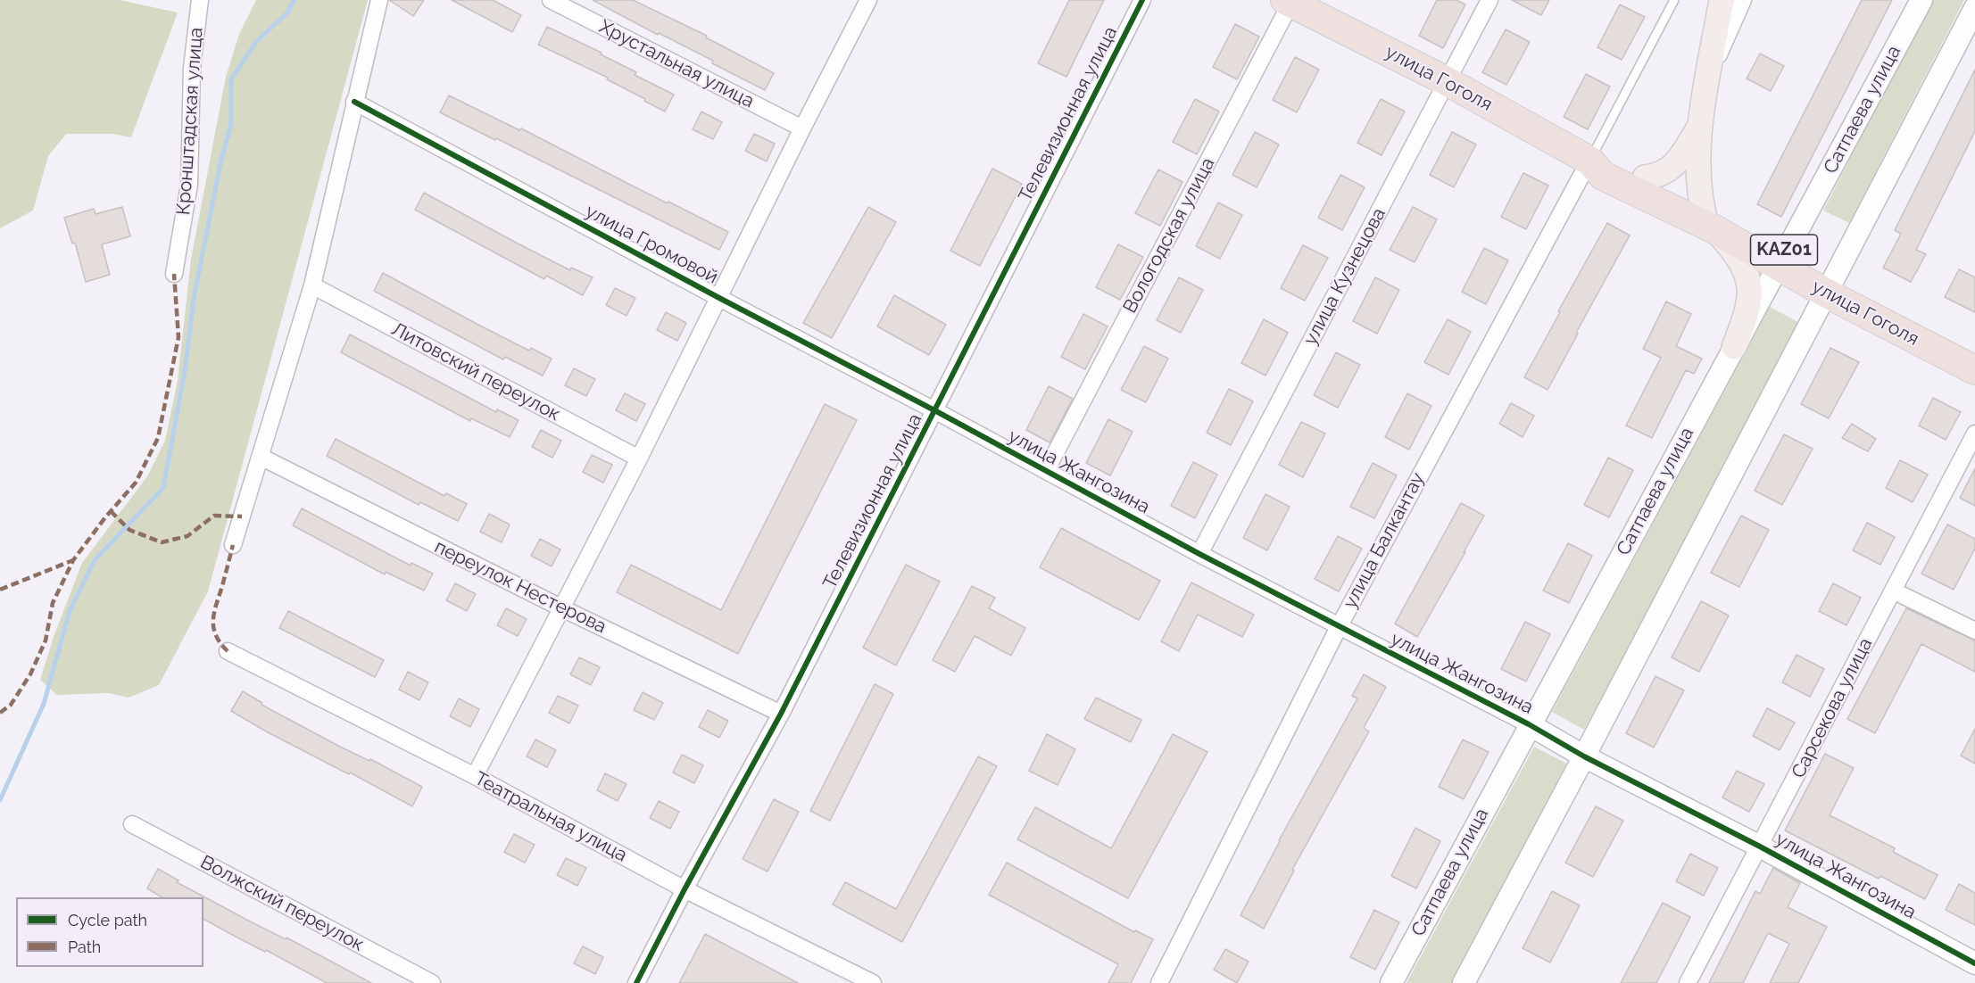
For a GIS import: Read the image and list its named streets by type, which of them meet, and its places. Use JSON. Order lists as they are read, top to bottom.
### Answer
{
  "streets": {
    "highway": ["улица Гоголя", "KАZ01"],
    "main road": ["Сатпаева улица", "улица Жангозина"],
    "street": [
      "Хрустальная улица",
      "Телевизионная улица",
      "Кронштадская улица",
      "Вологодская улица",
      "улица Громовой",
      "улица Кузнецова",
      "Литовский переулок",
      "улица Балкантау",
      "переулок Нестерова",
      "Сарсекова улица",
      "Театральная улица",
      "Волжский переулок"
    ]
  },
  "crossings": [
    ["улица Гоголя", "Сатпаева улица"],
    ["улица Гоголя", "Вологодская улица"],
    ["улица Гоголя", "улица Кузнецова"],
    ["улица Гоголя", "улица Балкантау"],
    ["Сатпаева улица", "улица Жангозина"],
    ["Телевизионная улица", "улица Громовой"],
    ["Телевизионная улица", "улица Жангозина"],
    ["Телевизионная улица", "переулок Нестерова"],
    ["Телевизионная улица", "Театральная улица"],
    ["Вологодская улица", "улица Жангозина"],
    ["улица Громовой", "улица Жангозина"],
    ["улица Кузнецова", "улица Жангозина"],
    ["улица Жангозина", "улица Балкантау"],
    ["улица Жангозина", "Сарсекова улица"]
  ],
  "legend": ["Cycle path", "Path"]
}
